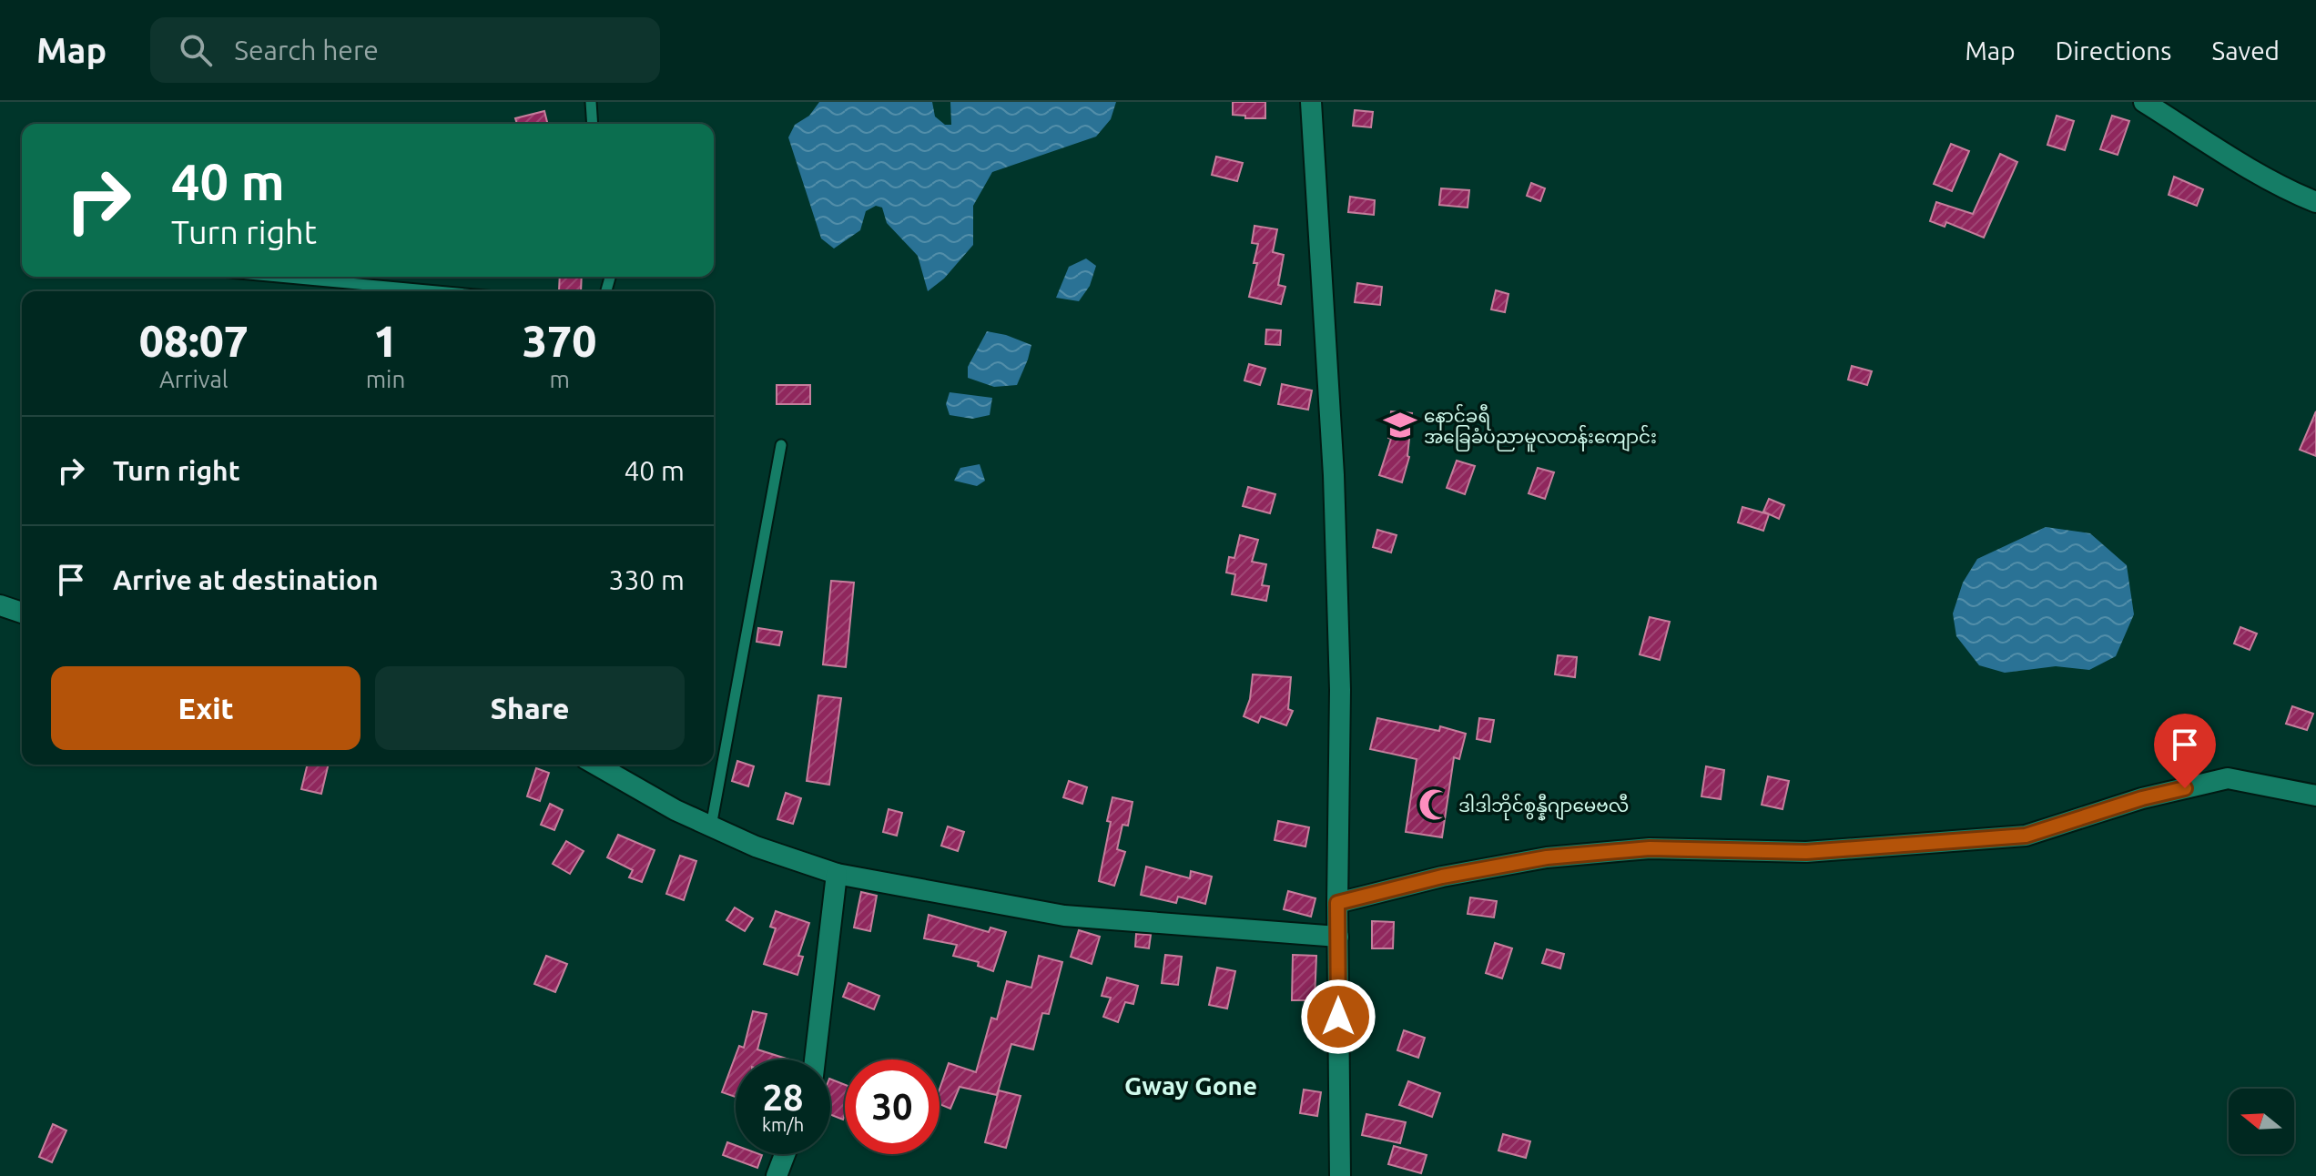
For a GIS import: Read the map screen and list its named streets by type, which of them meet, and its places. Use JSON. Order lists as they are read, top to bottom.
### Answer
{
  "districts": ["Gway Gone"],
  "places": {
    "school or university": ["နောင်ခရီ အခြေခံပညာမူလတန်းကျောင်း"],
    "mosque": ["ဒါဒါဘိုင်စွန္နီဂျာမေဗလီ"]
  },
  "north": "left",
  "page": {
    "header": "Map",
    "search": "Search here",
    "nav": ["Map", "Directions", "Saved"],
    "turn": ["40 m", "Turn right"],
    "eta": [
      "08:07",
      "Arrival",
      "1",
      "min",
      "370",
      "m"
    ],
    "list": [
      {
        "name": "Turn right",
        "value": "40 m"
      },
      {
        "name": "Arrive at destination",
        "value": "330 m"
      }
    ],
    "buttons": ["Exit", "Share"],
    "speed": "28 km/h",
    "limit": "30"
  }
}
